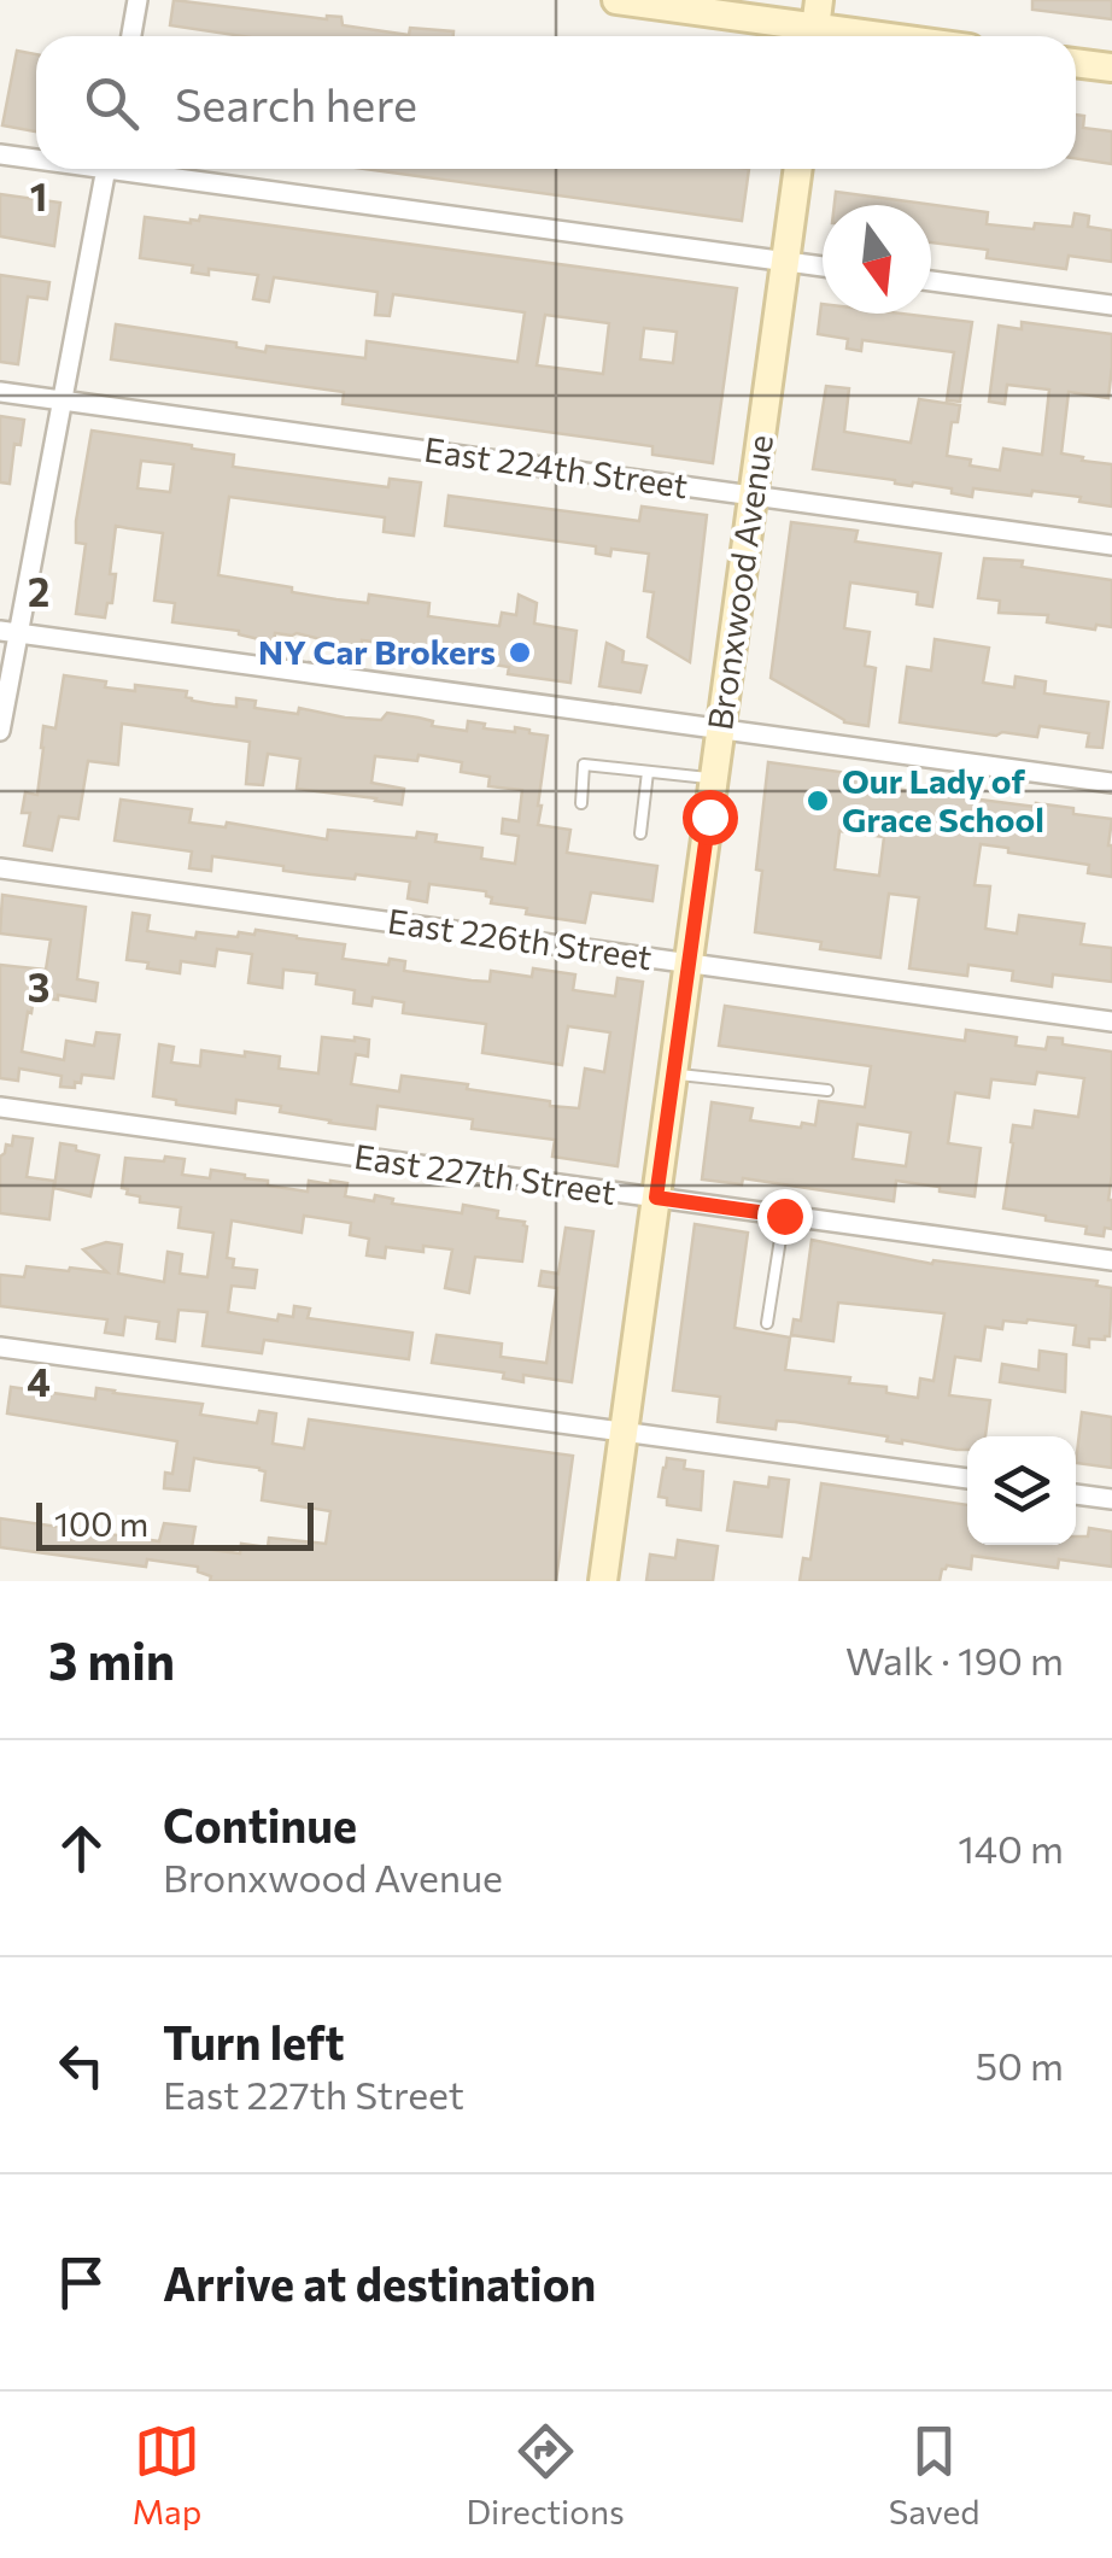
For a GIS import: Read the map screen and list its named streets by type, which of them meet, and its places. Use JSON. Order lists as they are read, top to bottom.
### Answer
{
  "streets": {
    "street": [
      "East 224th Street",
      "Bronxwood Avenue",
      "East 226th Street",
      "East 227th Street"
    ]
  },
  "crossings": [
    ["East 224th Street", "Bronxwood Avenue"],
    ["Bronxwood Avenue", "East 226th Street"],
    ["Bronxwood Avenue", "East 227th Street"]
  ],
  "places": ["NY Car Brokers", "Our Lady of Grace School"],
  "scale_bar": "100 m",
  "north": "bottom",
  "page": {
    "search": "Search here",
    "scale": "100 m",
    "heading": ["3 min", "Walk · 190 m"],
    "list": [
      ["Continue", "Bronxwood Avenue", "140 m"],
      ["Turn left", "East 227th Street", "50 m"],
      "Arrive at destination"
    ],
    "nav": ["Map", "Directions", "Saved"]
  },
  "grid": {
    "rows": [
      "1",
      "2",
      "3",
      "4"
    ]
  }
}
